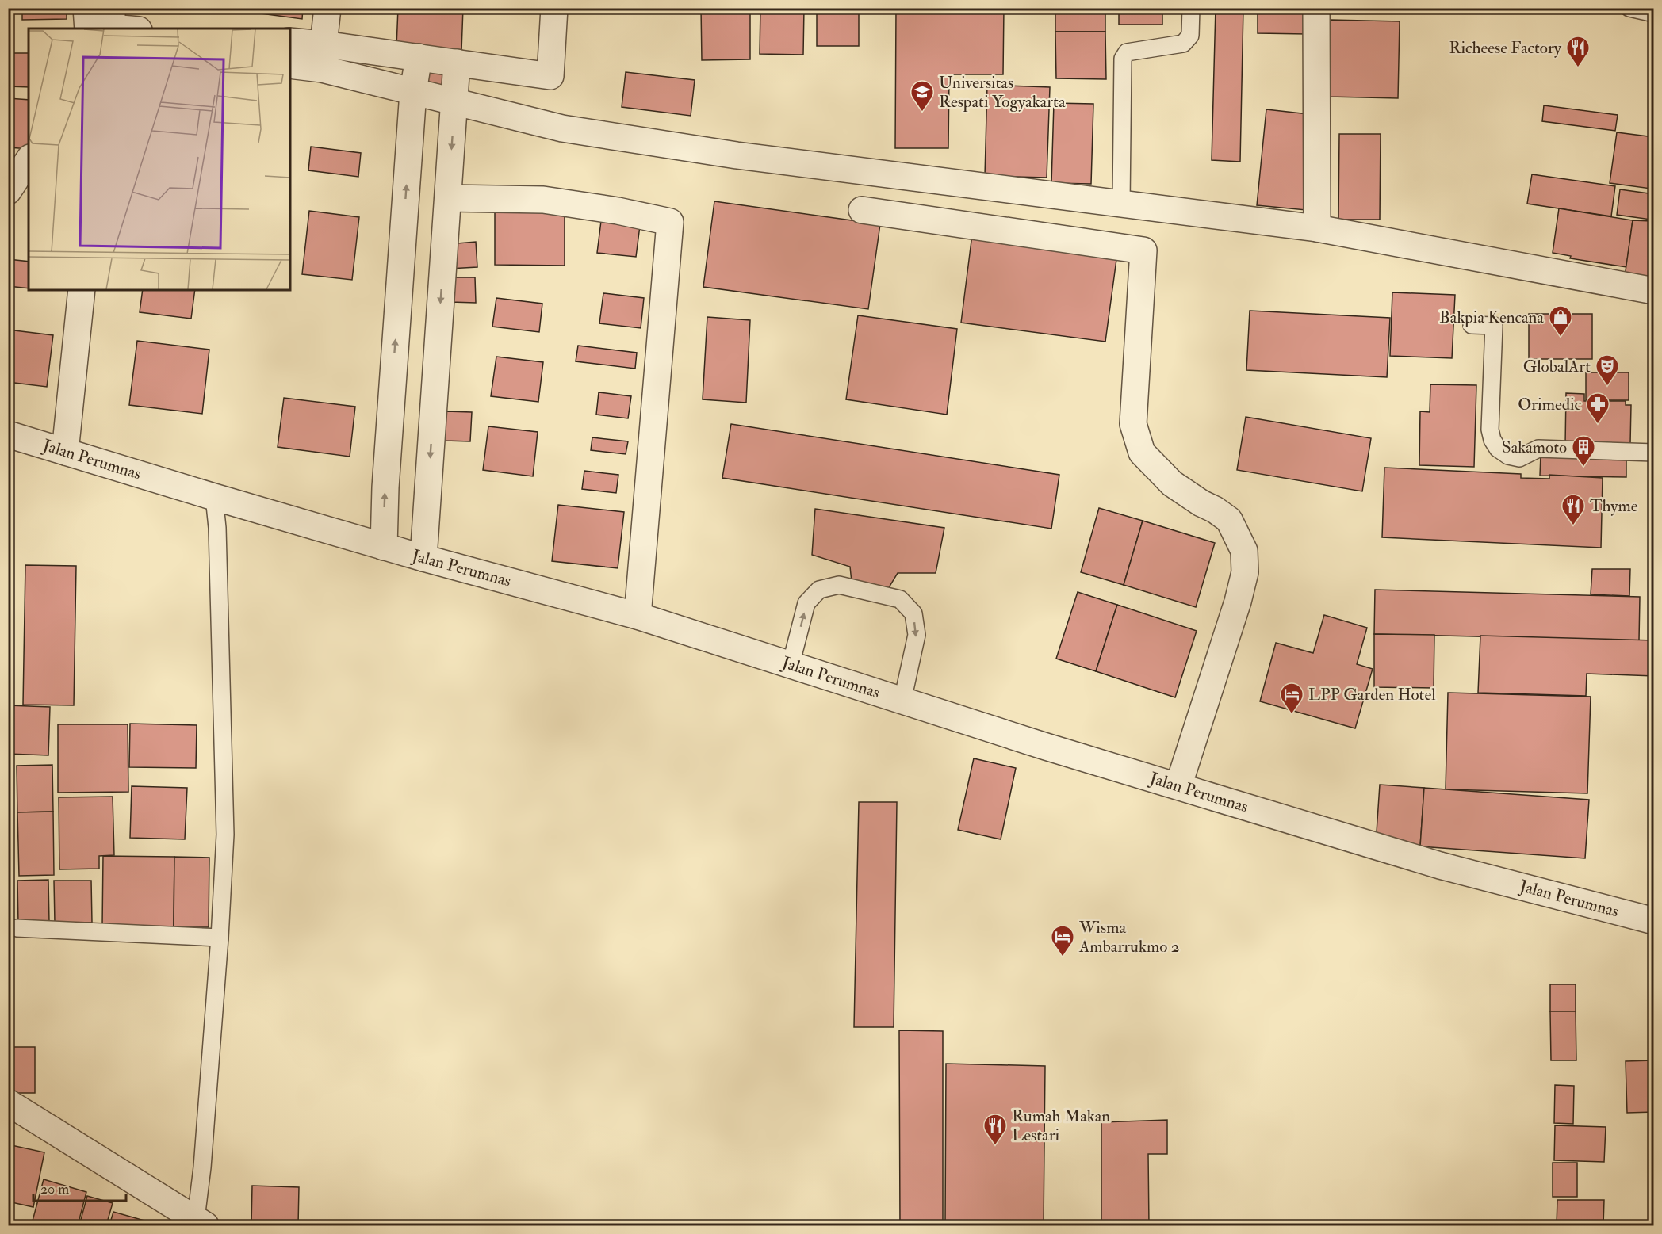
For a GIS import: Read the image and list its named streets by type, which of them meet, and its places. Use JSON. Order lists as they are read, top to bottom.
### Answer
{
  "streets": {
    "street": ["Jalan Perumnas"]
  },
  "places": {
    "restaurant": ["Richeese Factory", "Thyme", "Rumah Makan Lestari"],
    "school or university": ["Universitas Respati Yogyakarta"],
    "shop": ["Bakpia Kencana"],
    "theatre": ["GlobalArt"],
    "pharmacy": ["Orimedic"],
    "building": ["Sakamoto"],
    "hotel": ["LPP Garden Hotel", "Wisma Ambarrukmo 2"]
  },
  "scale_bar": "20 m"
}
